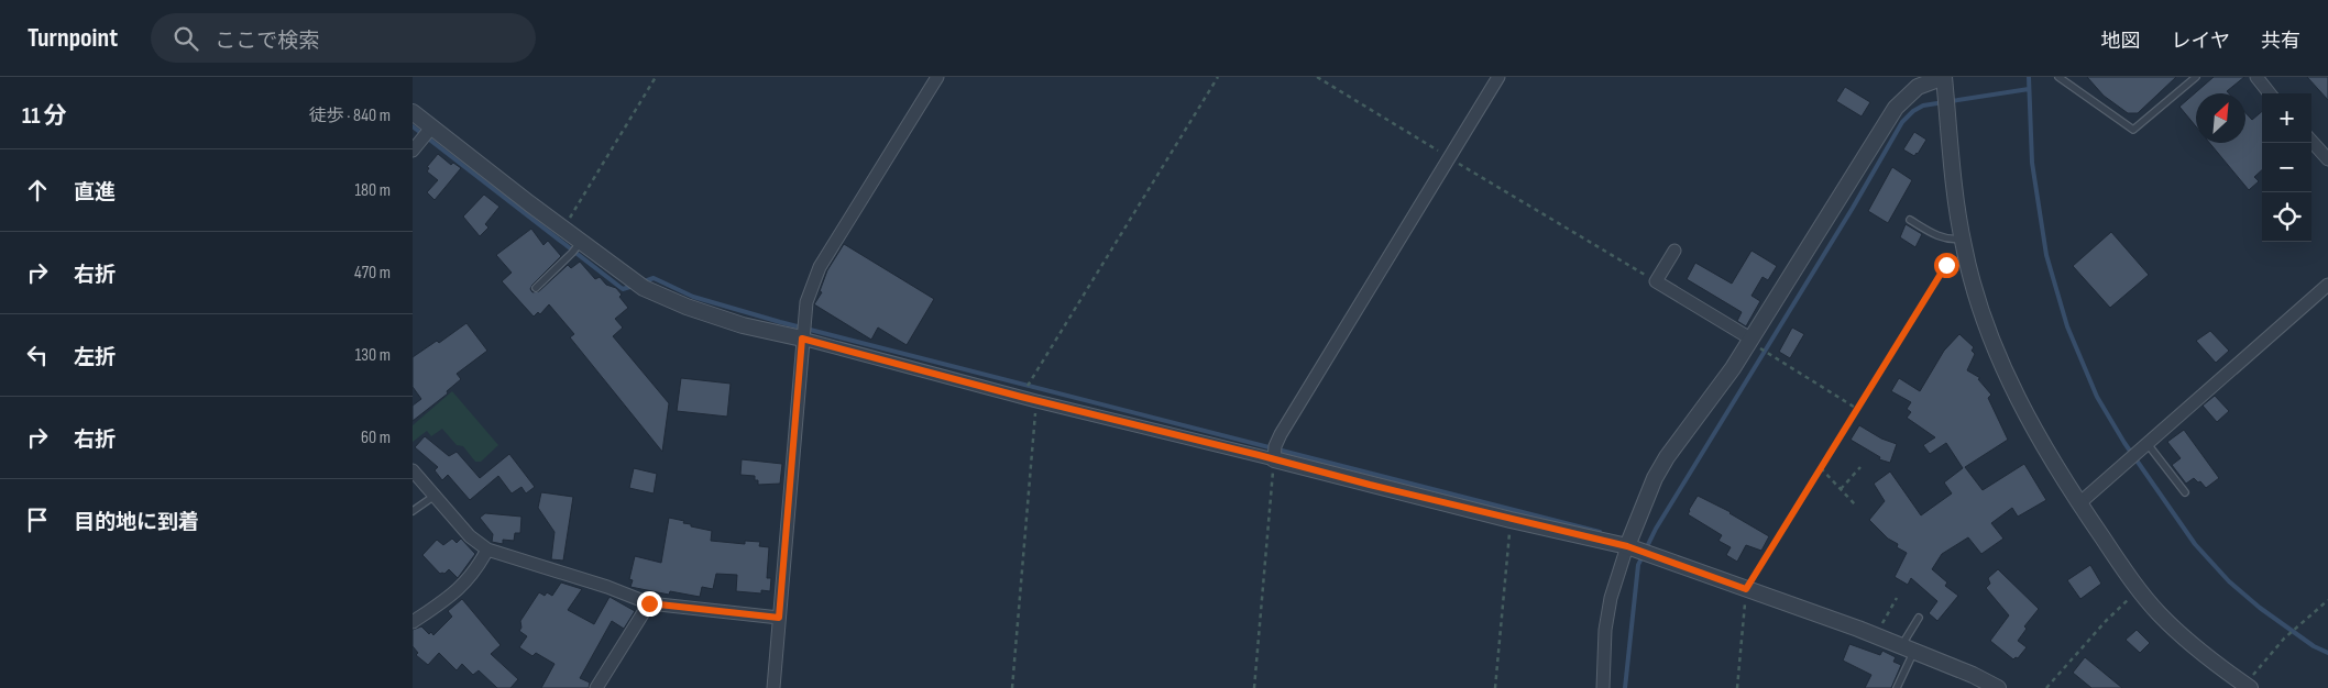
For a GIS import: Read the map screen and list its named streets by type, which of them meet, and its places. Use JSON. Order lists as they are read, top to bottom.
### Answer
{
  "north": "top right",
  "page": {
    "header": "Turnpoint",
    "search": "ここで検索",
    "nav": ["地図", "レイヤ", "共有"],
    "heading": ["11 分", "徒歩 · 840 m"],
    "map_buttons": ["+", "−"],
    "list": [
      ["直進", "180 m"],
      ["右折", "470 m"],
      ["左折", "130 m"],
      ["右折", "60 m"],
      "目的地に到着"
    ]
  }
}
